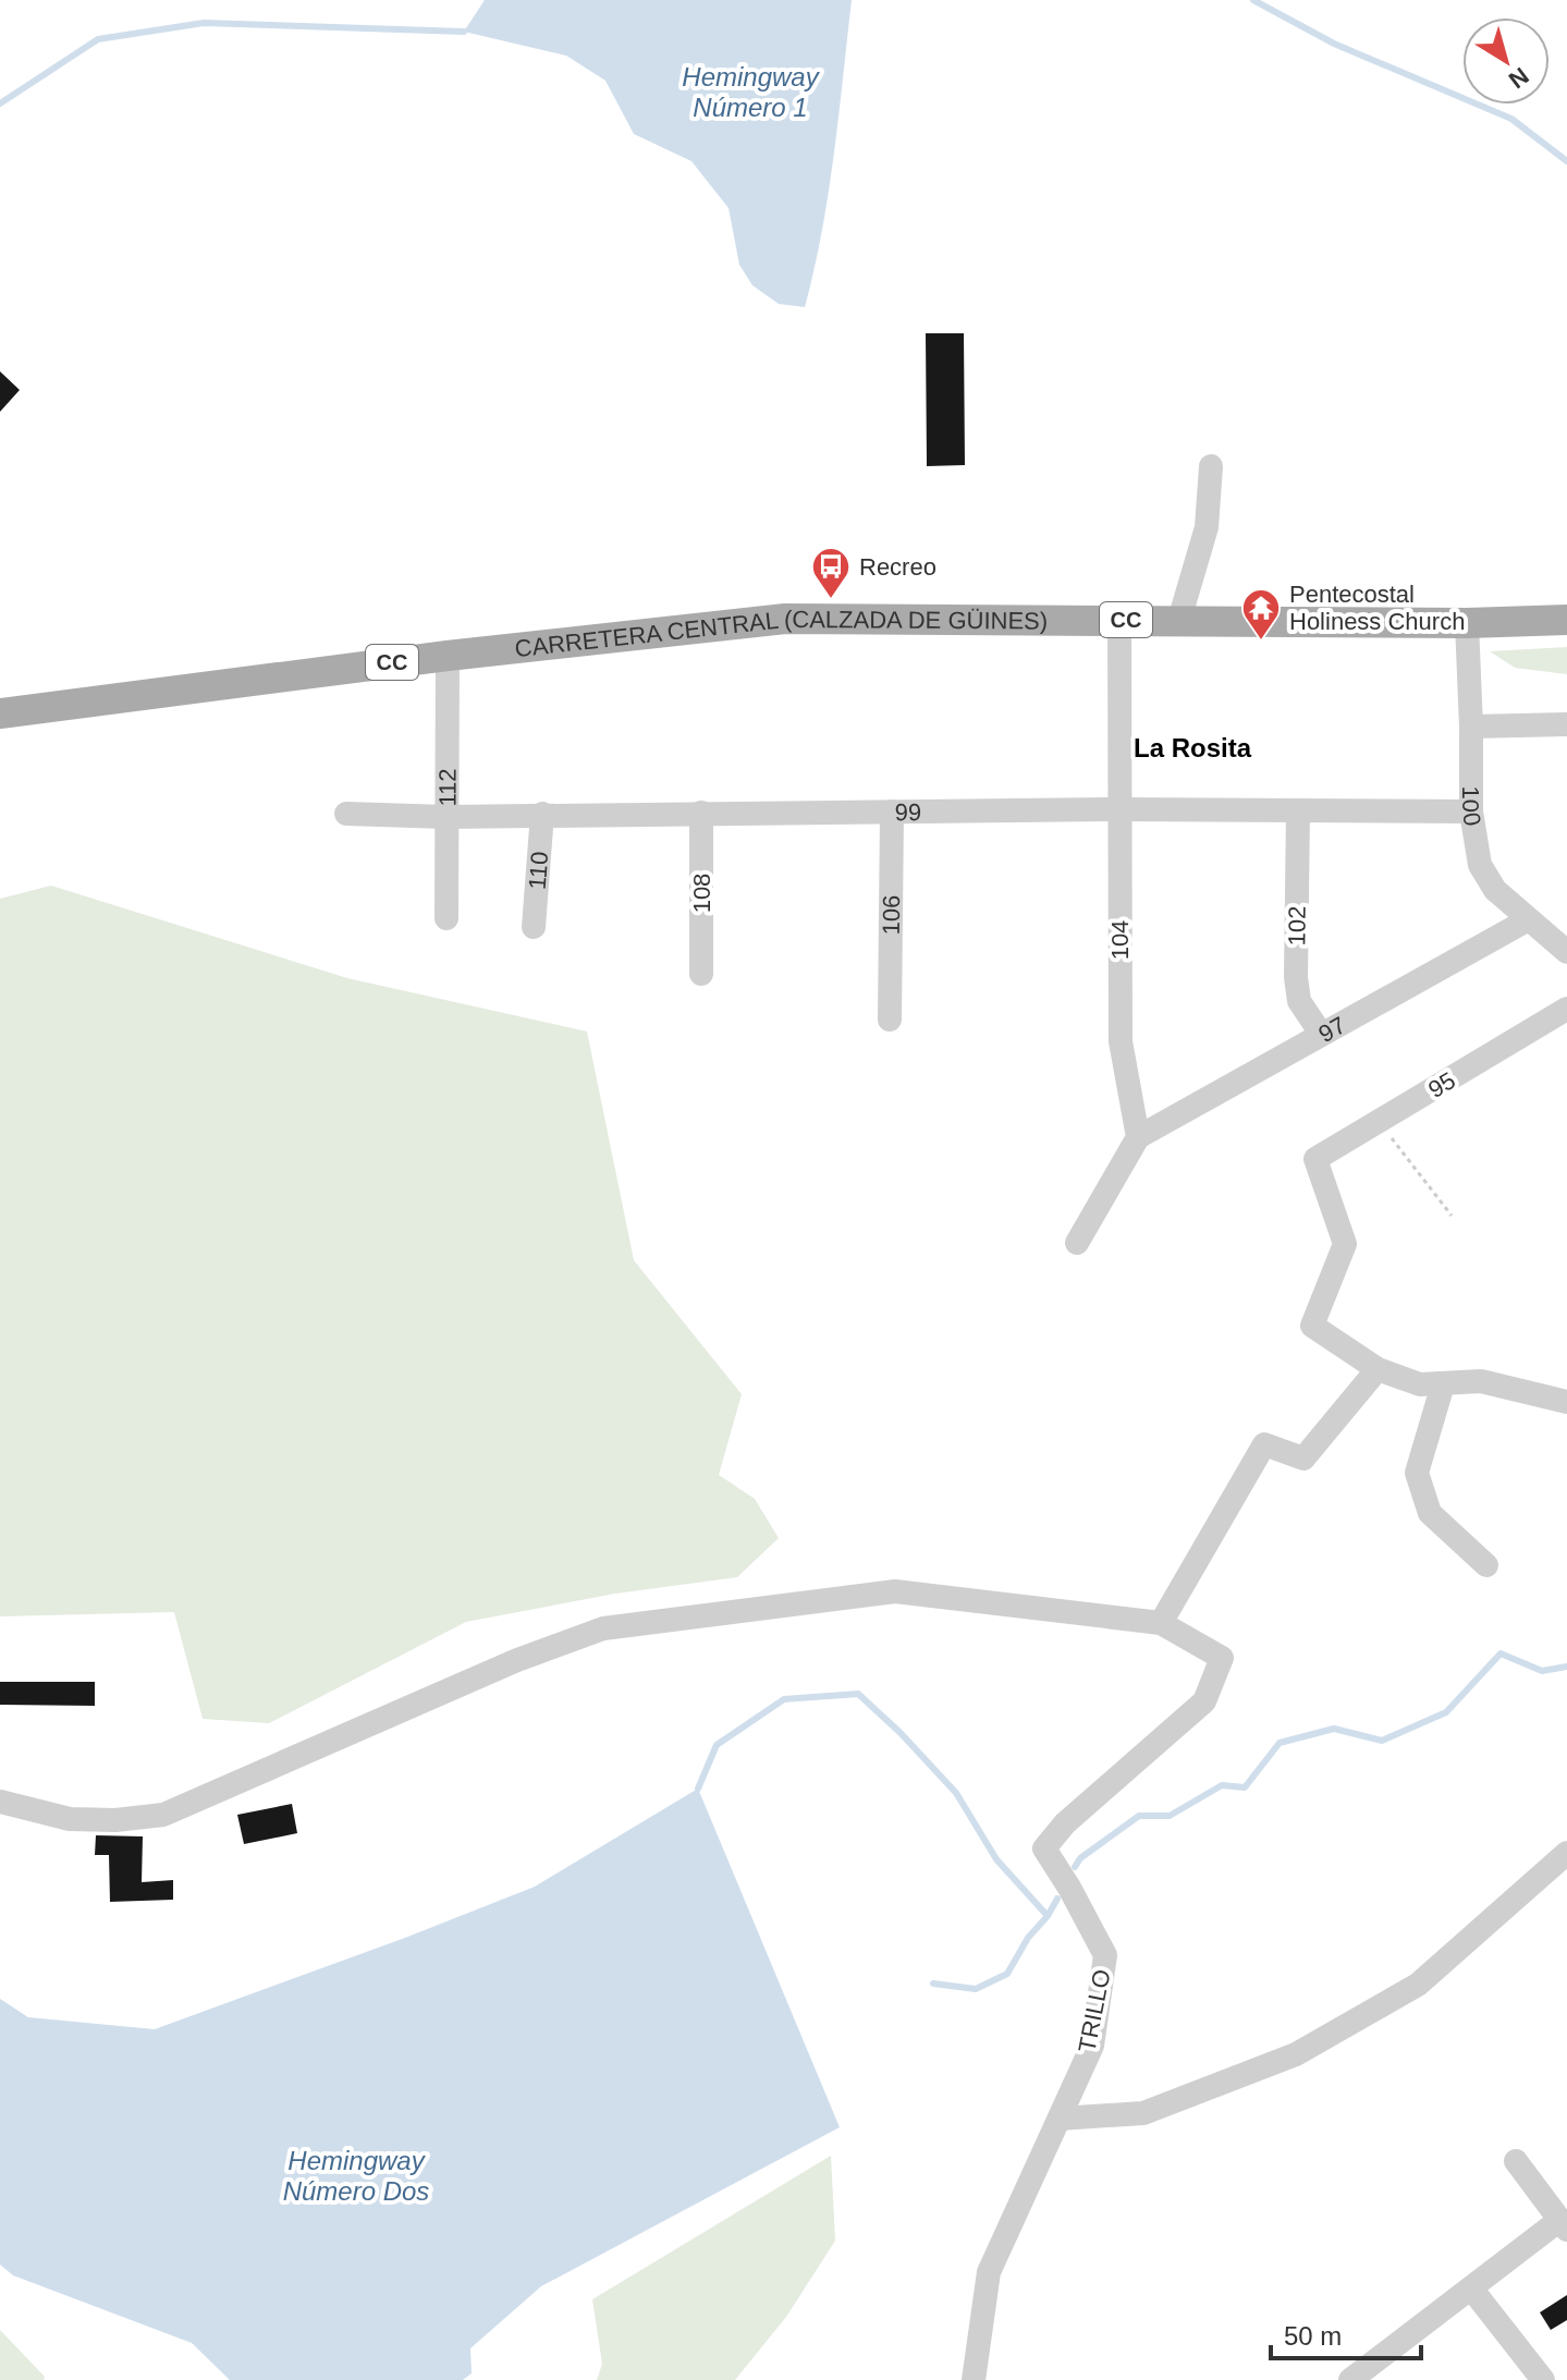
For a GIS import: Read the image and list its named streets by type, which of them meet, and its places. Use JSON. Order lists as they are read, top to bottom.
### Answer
{
  "streets": {
    "main road": ["CC", "CARRETERA CENTRAL (CALZADA DE GÜINES)"],
    "street": [
      "112",
      "100",
      "99",
      "110",
      "108",
      "106",
      "102",
      "104",
      "97",
      "95",
      "TRILLO"
    ]
  },
  "crossings": [
    ["CARRETERA CENTRAL (CALZADA DE GÜINES)", "112"],
    ["CARRETERA CENTRAL (CALZADA DE GÜINES)", "100"],
    ["CARRETERA CENTRAL (CALZADA DE GÜINES)", "104"],
    ["112", "99"],
    ["100", "99"],
    ["100", "97"],
    ["99", "110"],
    ["99", "108"],
    ["99", "106"],
    ["99", "102"],
    ["99", "104"],
    ["102", "97"],
    ["104", "97"]
  ],
  "districts": ["La Rosita"],
  "water": ["Hemingway Número 1", "Hemingway Número Dos"],
  "places": {
    "bus stop": ["Recreo"],
    "temple": ["Pentecostal Holiness Church"]
  },
  "scale_bar": "50 m",
  "north": "bottom right"
}
